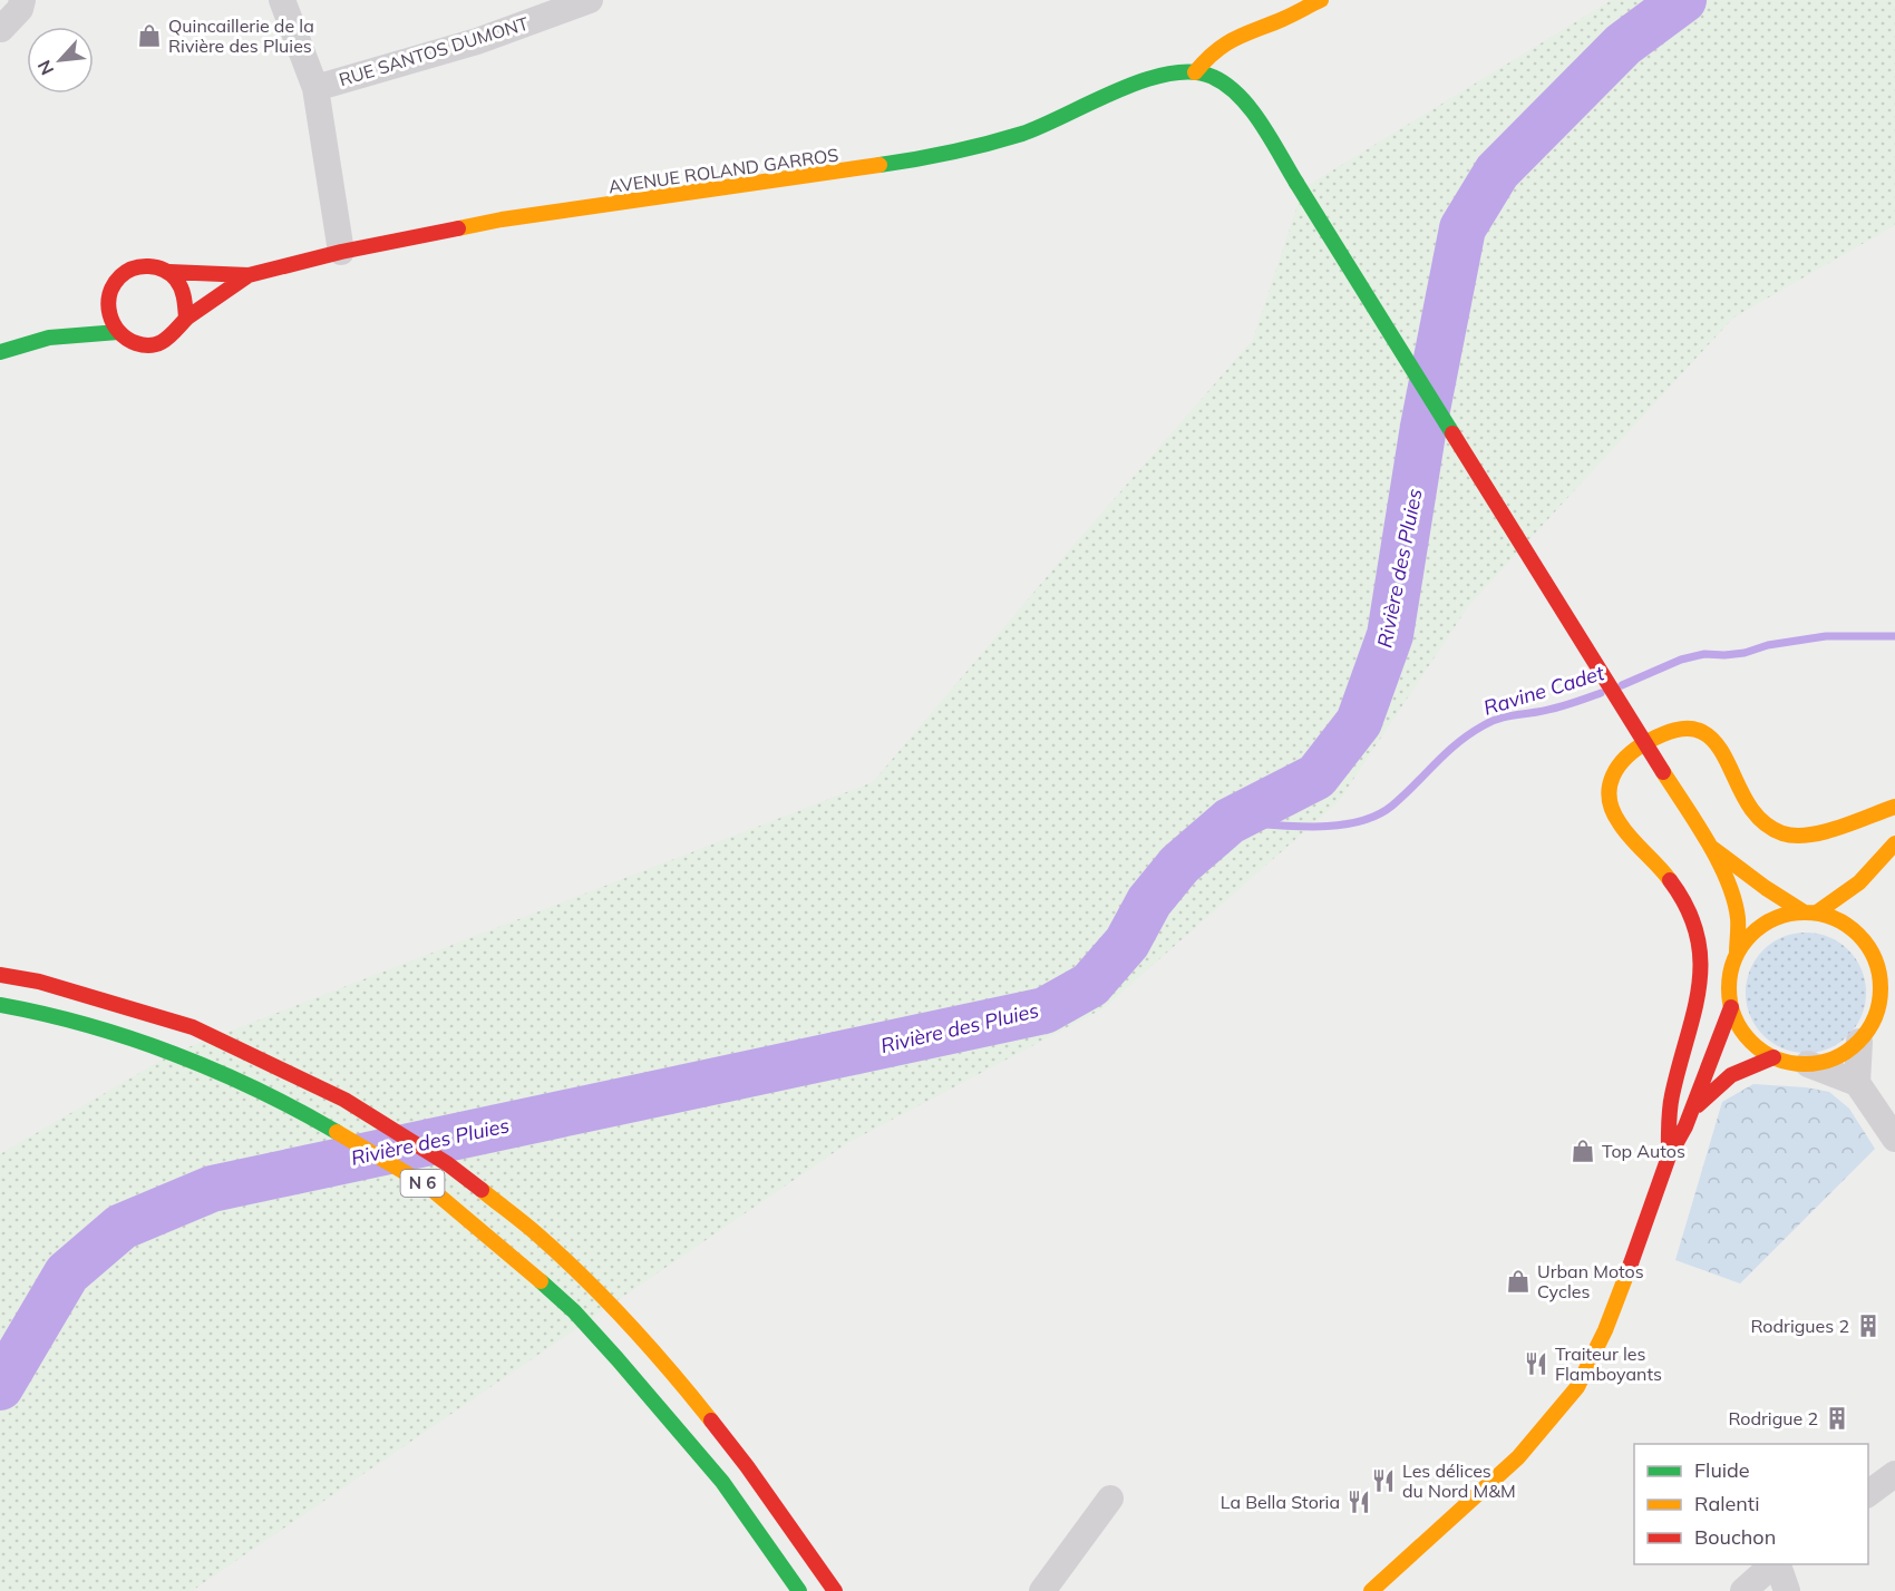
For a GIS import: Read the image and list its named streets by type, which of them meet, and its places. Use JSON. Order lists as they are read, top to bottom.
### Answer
{
  "streets": {
    "main road": ["AVENUE ROLAND GARROS", "N 6"],
    "street": ["RUE SANTOS DUMONT"]
  },
  "water": ["Rivière des Pluies", "Ravine Cadet"],
  "places": {
    "shop": ["Quincaillerie de la Rivière des Pluies", "Top Autos", "Urban Motos Cycles"],
    "building": ["Rodrigues 2", "Rodrigue 2"],
    "restaurant": ["Traiteur les Flamboyants", "Les délices du Nord M&M", "La Bella Storia"]
  },
  "legend": ["Fluide", "Ralenti", "Bouchon"],
  "north": "bottom left"
}
